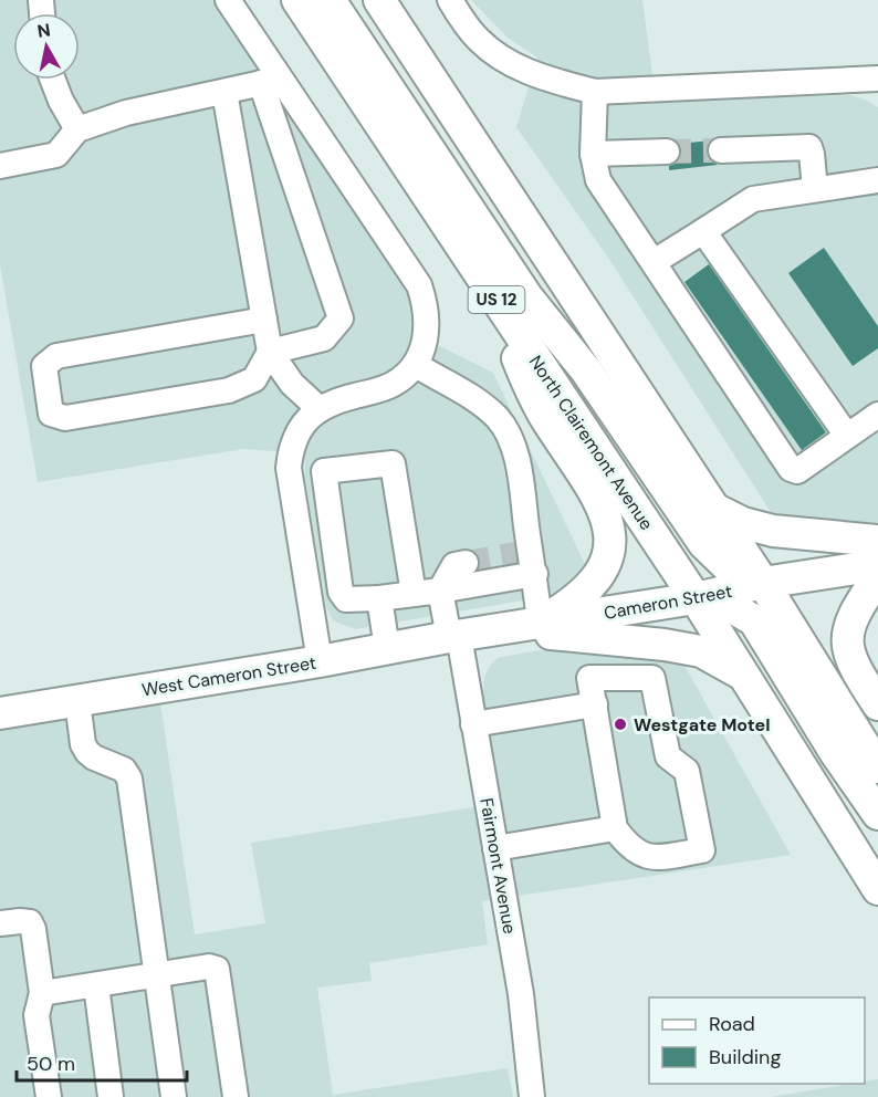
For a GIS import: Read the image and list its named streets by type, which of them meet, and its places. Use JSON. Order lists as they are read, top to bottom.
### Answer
{
  "streets": {
    "main road": [
      "US 12",
      "North Clairemont Avenue",
      "Cameron Street",
      "West Cameron Street"
    ],
    "street": ["Fairmont Avenue"]
  },
  "crossings": [
    ["North Clairemont Avenue", "Cameron Street"],
    ["Cameron Street", "West Cameron Street"],
    ["Cameron Street", "Fairmont Avenue"],
    ["West Cameron Street", "Fairmont Avenue"]
  ],
  "places": ["Westgate Motel"],
  "legend": ["Road", "Building"],
  "scale_bar": "50 m",
  "north": "top"
}
